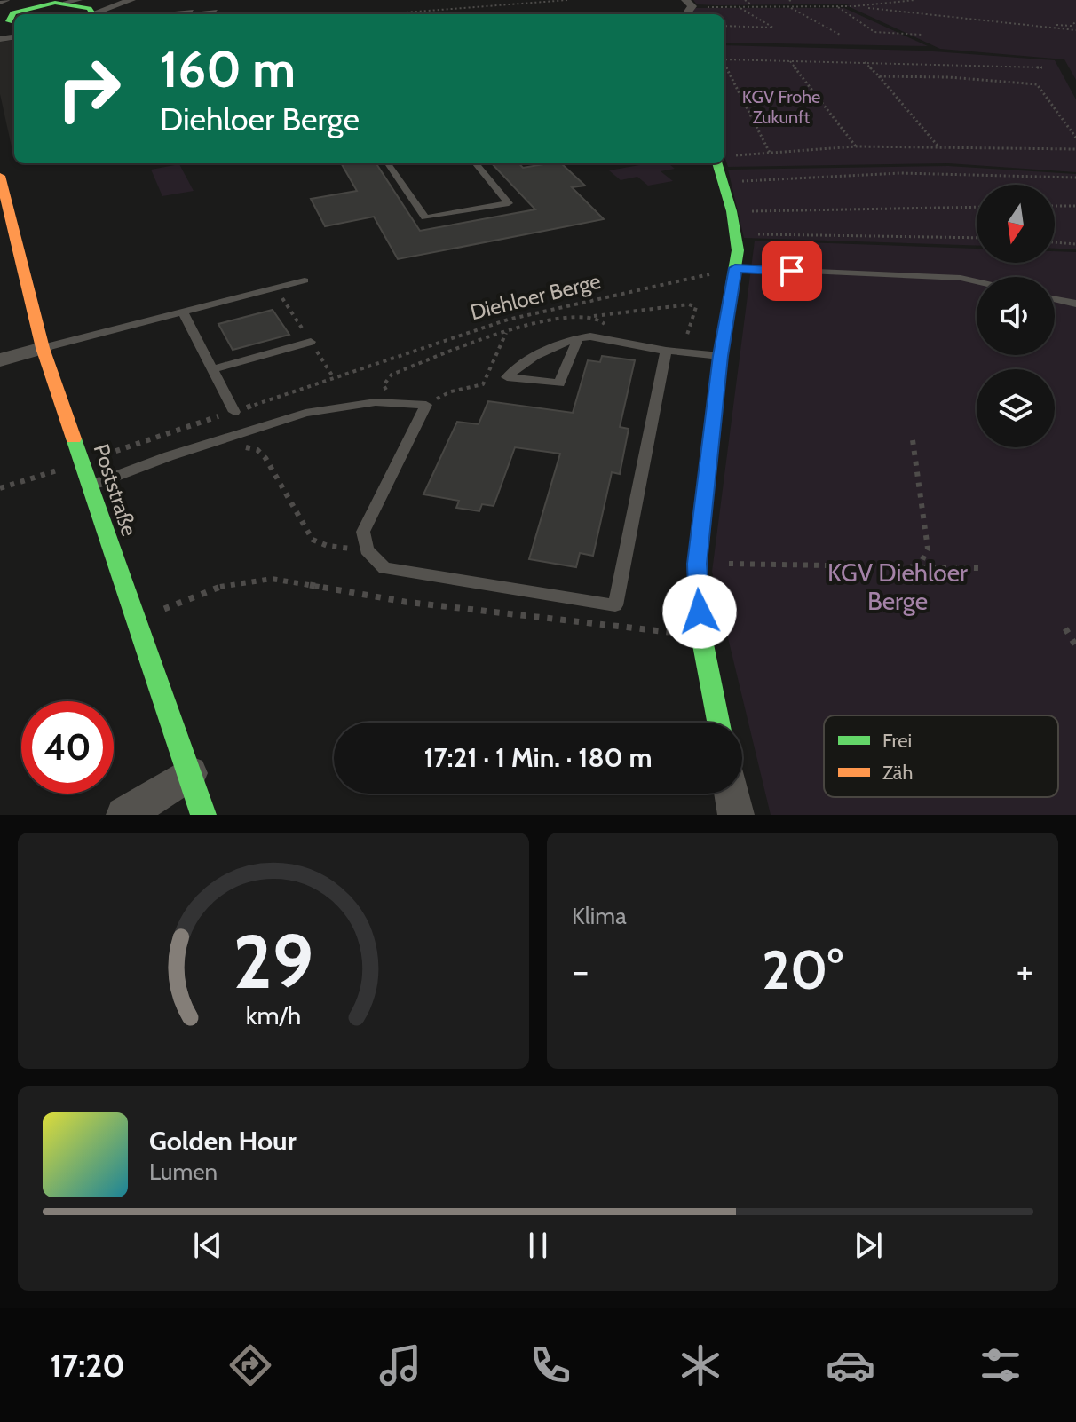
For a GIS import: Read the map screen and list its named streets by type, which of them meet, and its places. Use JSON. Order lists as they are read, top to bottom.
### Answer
{
  "streets": {
    "street": ["Poststraße"],
    "path": ["Diehloer Berge"]
  },
  "crossings": [
    ["Diehloer Berge", "Poststraße"]
  ],
  "parks": ["KGV Frohe Zukunft", "KGV Diehloer Berge"],
  "legend": ["Frei", "Zäh"],
  "north": "bottom",
  "page": {
    "turn": ["160 m", "Diehloer Berge"],
    "limit": "40",
    "trip": "17:21 · 1 Min. · 180 m",
    "tile": "Klima",
    "heat": ["−", "20°", "+"],
    "song": ["Golden Hour", "Lumen"],
    "tabs": "17:20",
    "gauge": ["29", "km/h"]
  }
}
